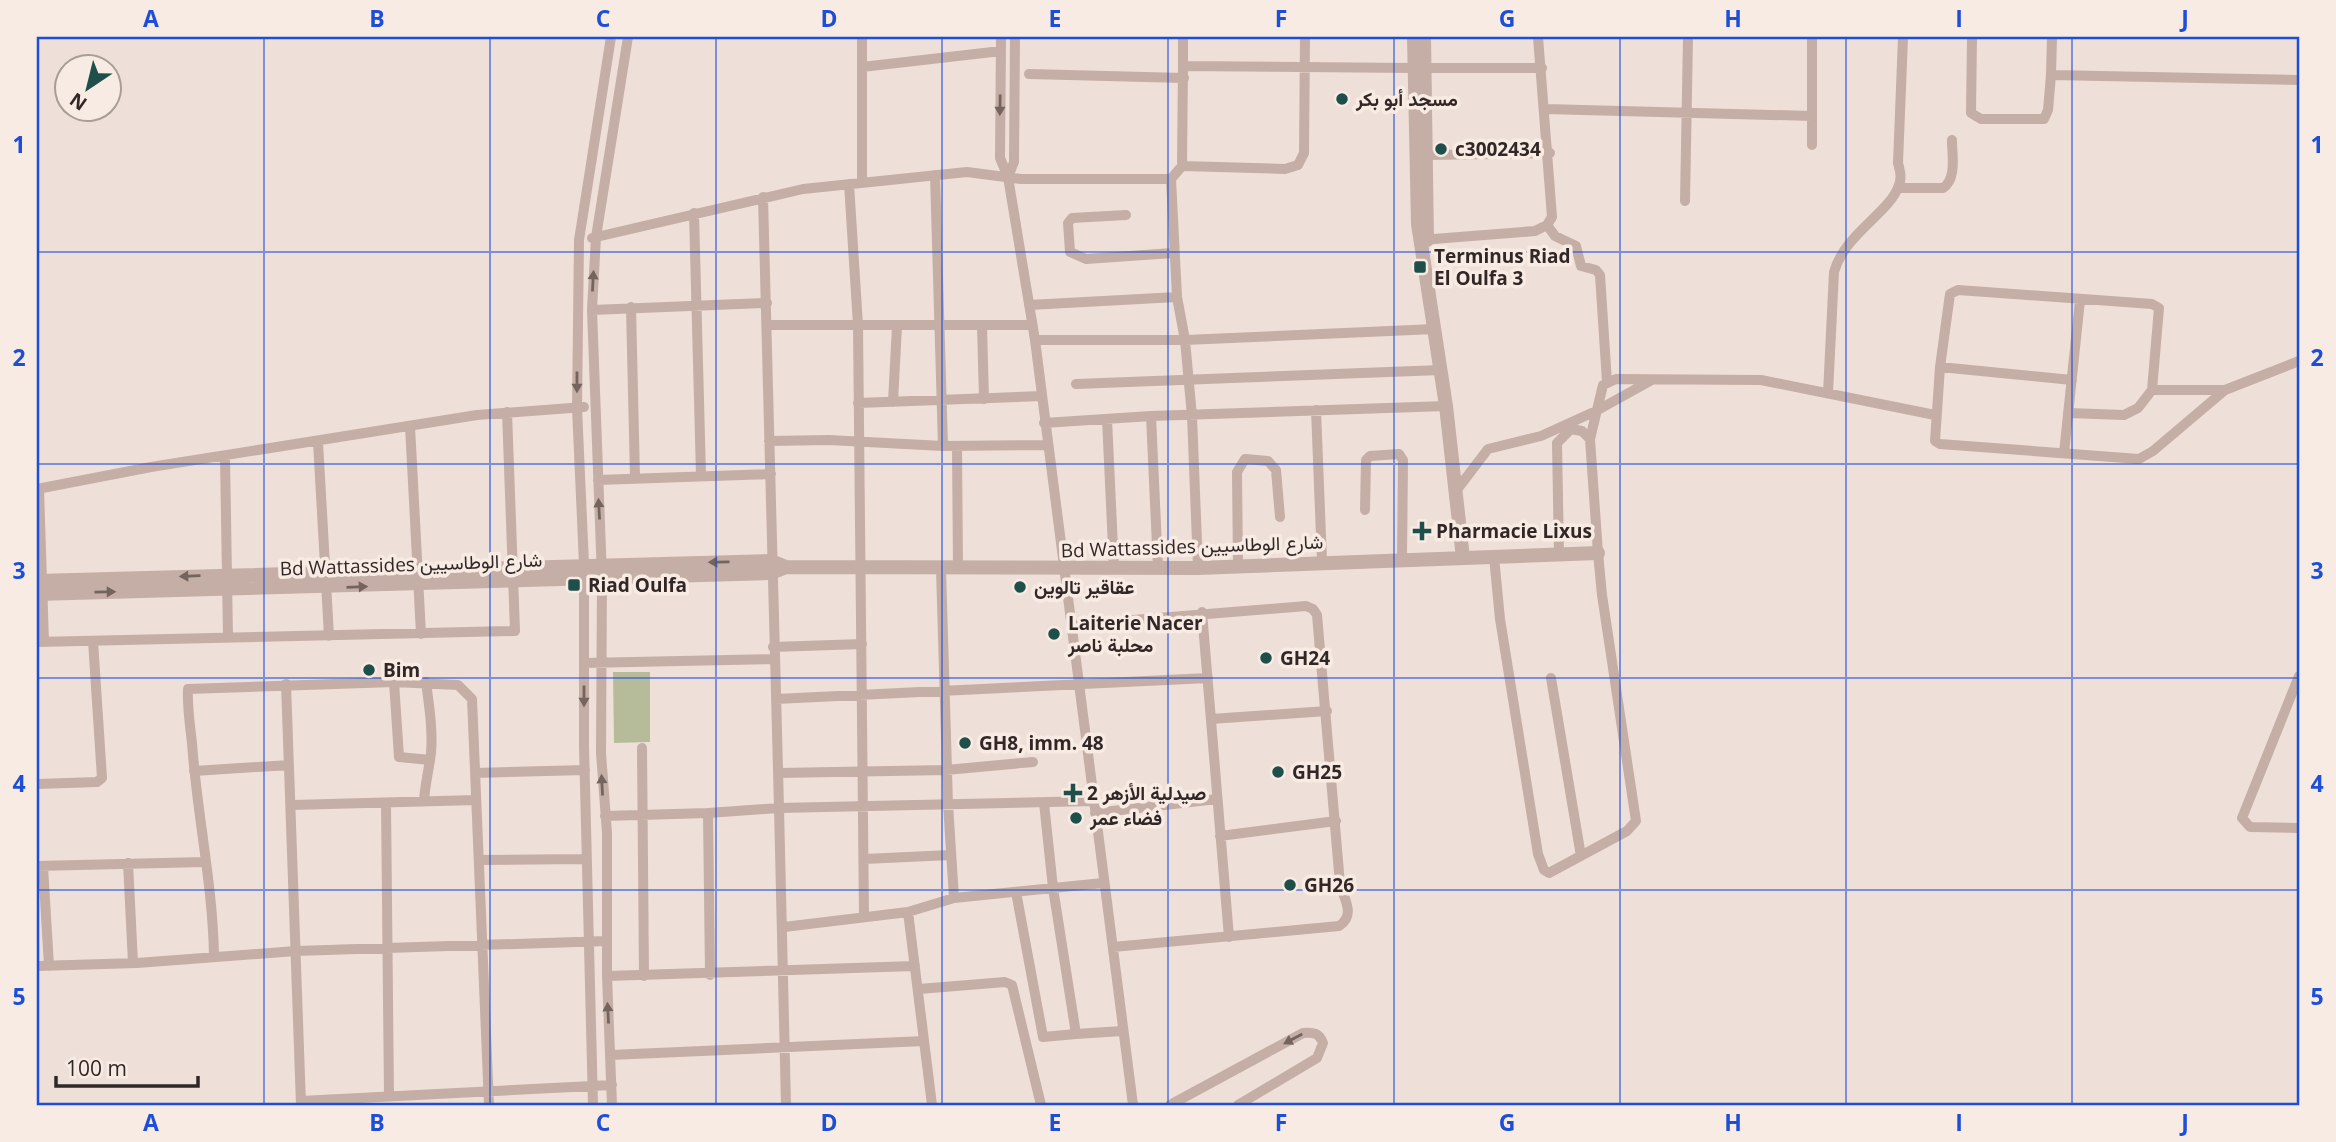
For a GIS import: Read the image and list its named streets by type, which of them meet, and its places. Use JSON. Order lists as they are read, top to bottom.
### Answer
{
  "streets": {
    "street": ["Bd Wattassides شارع الوطاسيين"]
  },
  "places": {
    "other": [
      "مسجد أبو بكر",
      "c3002434",
      "عقاقير تالوين",
      "Laiterie Nacer محلبة ناصر",
      "GH24",
      "Bim",
      "GH8, imm. 48",
      "GH25",
      "فضاء عمر",
      "GH26"
    ],
    "transit": ["Terminus Riad El Oulfa 3", "Riad Oulfa"],
    "health": ["Pharmacie Lixus", "صيدلية الأزهر 2"]
  },
  "scale_bar": "100 m",
  "north": "bottom left",
  "grid": {
    "columns": [
      "A",
      "B",
      "C",
      "D",
      "E",
      "F",
      "G",
      "H",
      "I",
      "J"
    ],
    "rows": [
      "1",
      "2",
      "3",
      "4",
      "5"
    ]
  }
}
